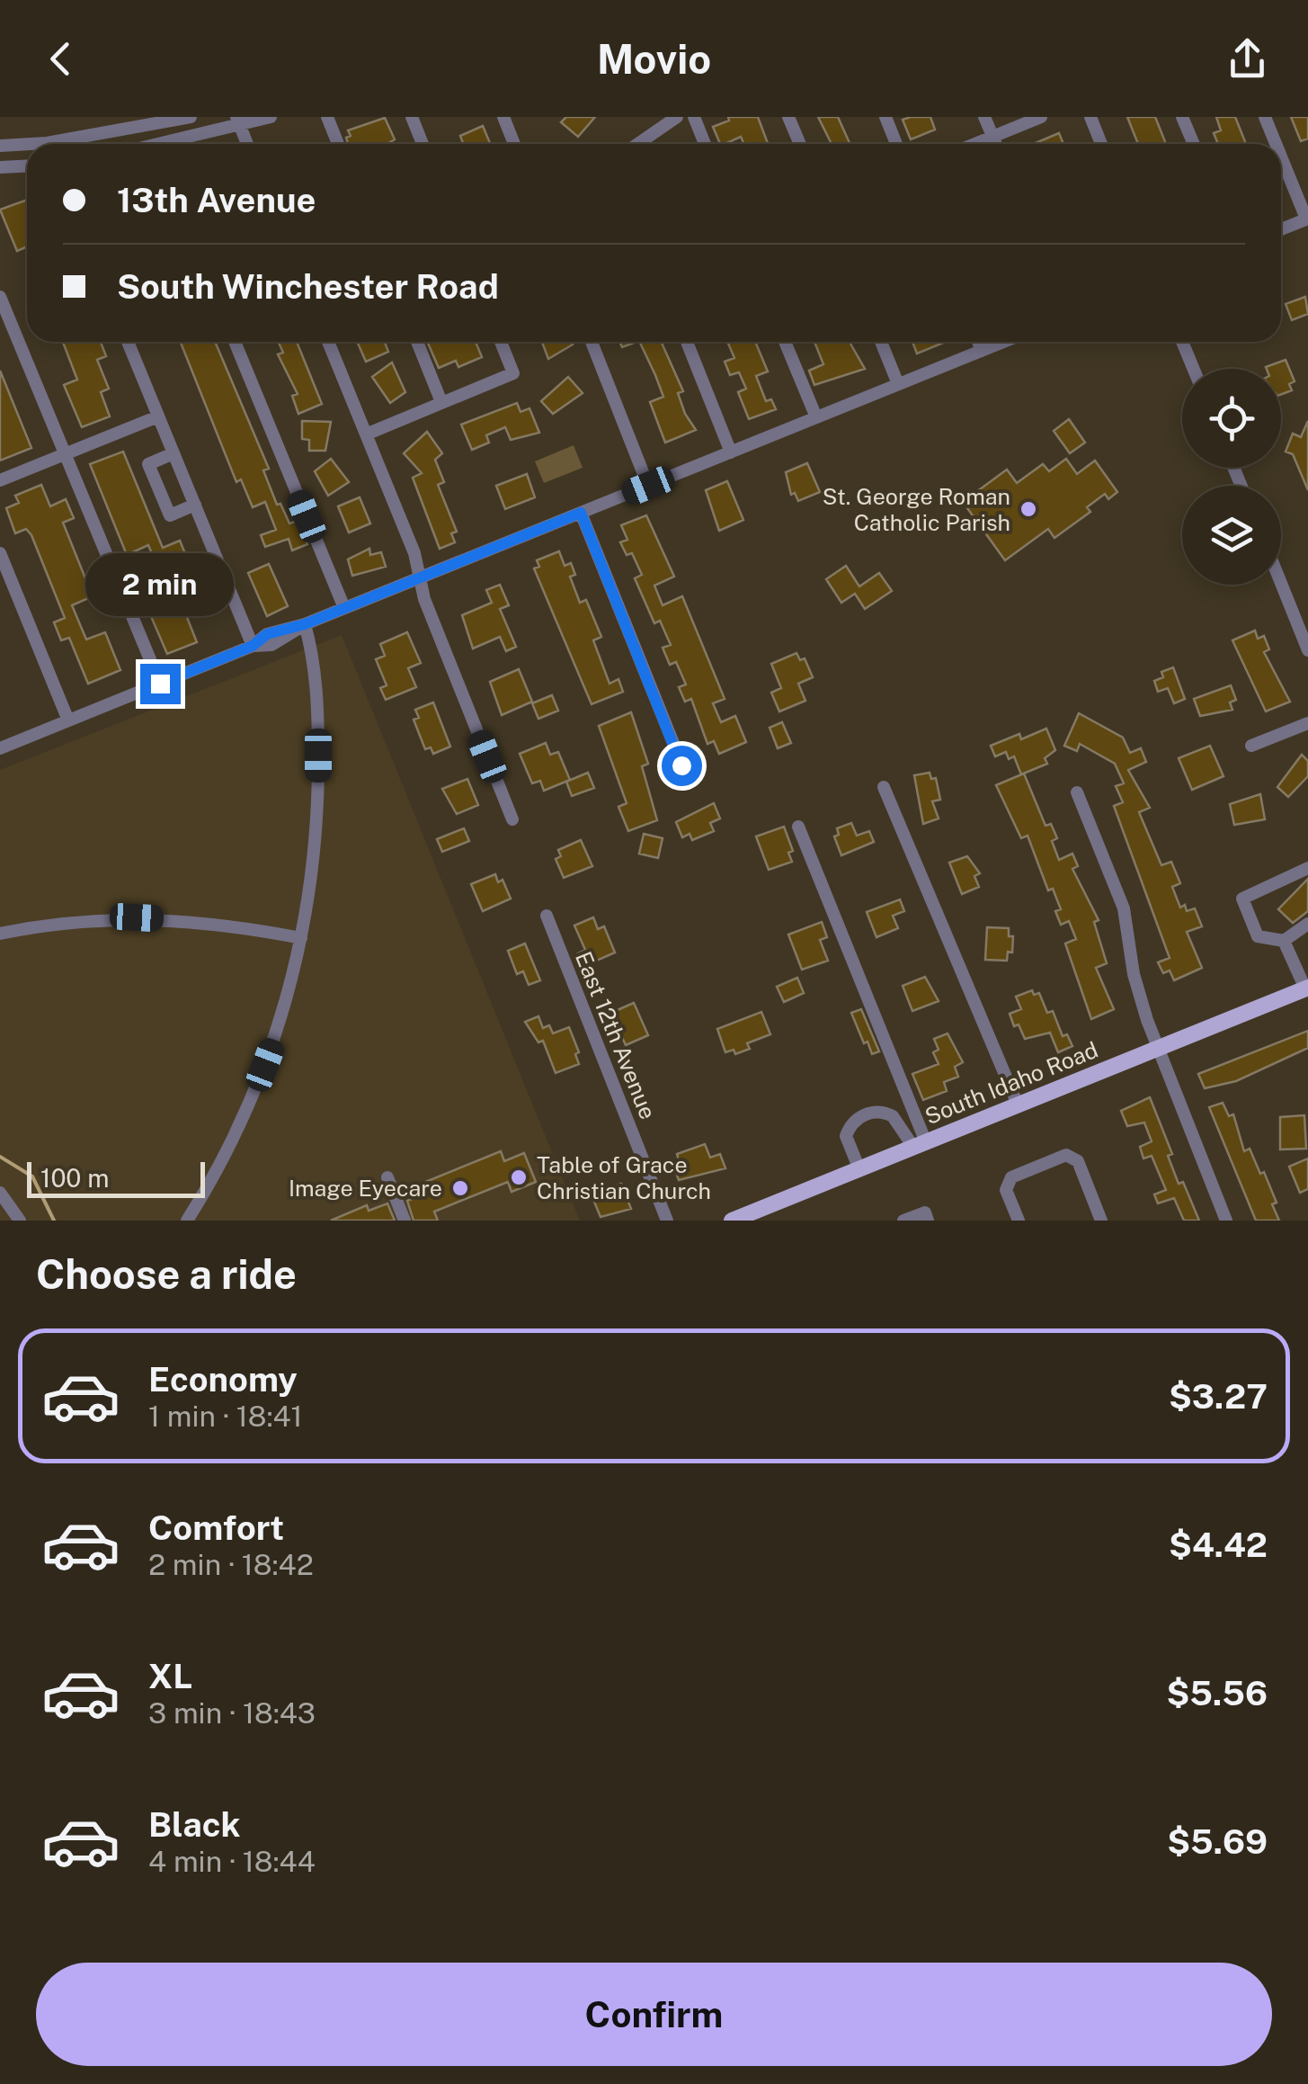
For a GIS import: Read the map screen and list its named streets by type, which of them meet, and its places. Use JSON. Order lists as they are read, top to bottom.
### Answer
{
  "streets": {
    "main road": ["South Idaho Road"],
    "street": ["East 12th Avenue"]
  },
  "places": ["St. George Roman Catholic Parish", "Table of Grace Christian Church", "Image Eyecare"],
  "scale_bar": "100 m",
  "page": {
    "header": "Movio",
    "banner": ["13th Avenue", "South Winchester Road"],
    "bubble": "2 min",
    "scale": "100 m",
    "heading": "Choose a ride",
    "list": [
      {
        "name": "Economy",
        "note": "1 min · 18:41",
        "value": "$3.27"
      },
      {
        "name": "Comfort",
        "note": "2 min · 18:42",
        "value": "$4.42"
      },
      {
        "name": "XL",
        "note": "3 min · 18:43",
        "value": "$5.56"
      },
      {
        "name": "Black",
        "note": "4 min · 18:44",
        "value": "$5.69"
      }
    ],
    "buttons": "Confirm"
  }
}
